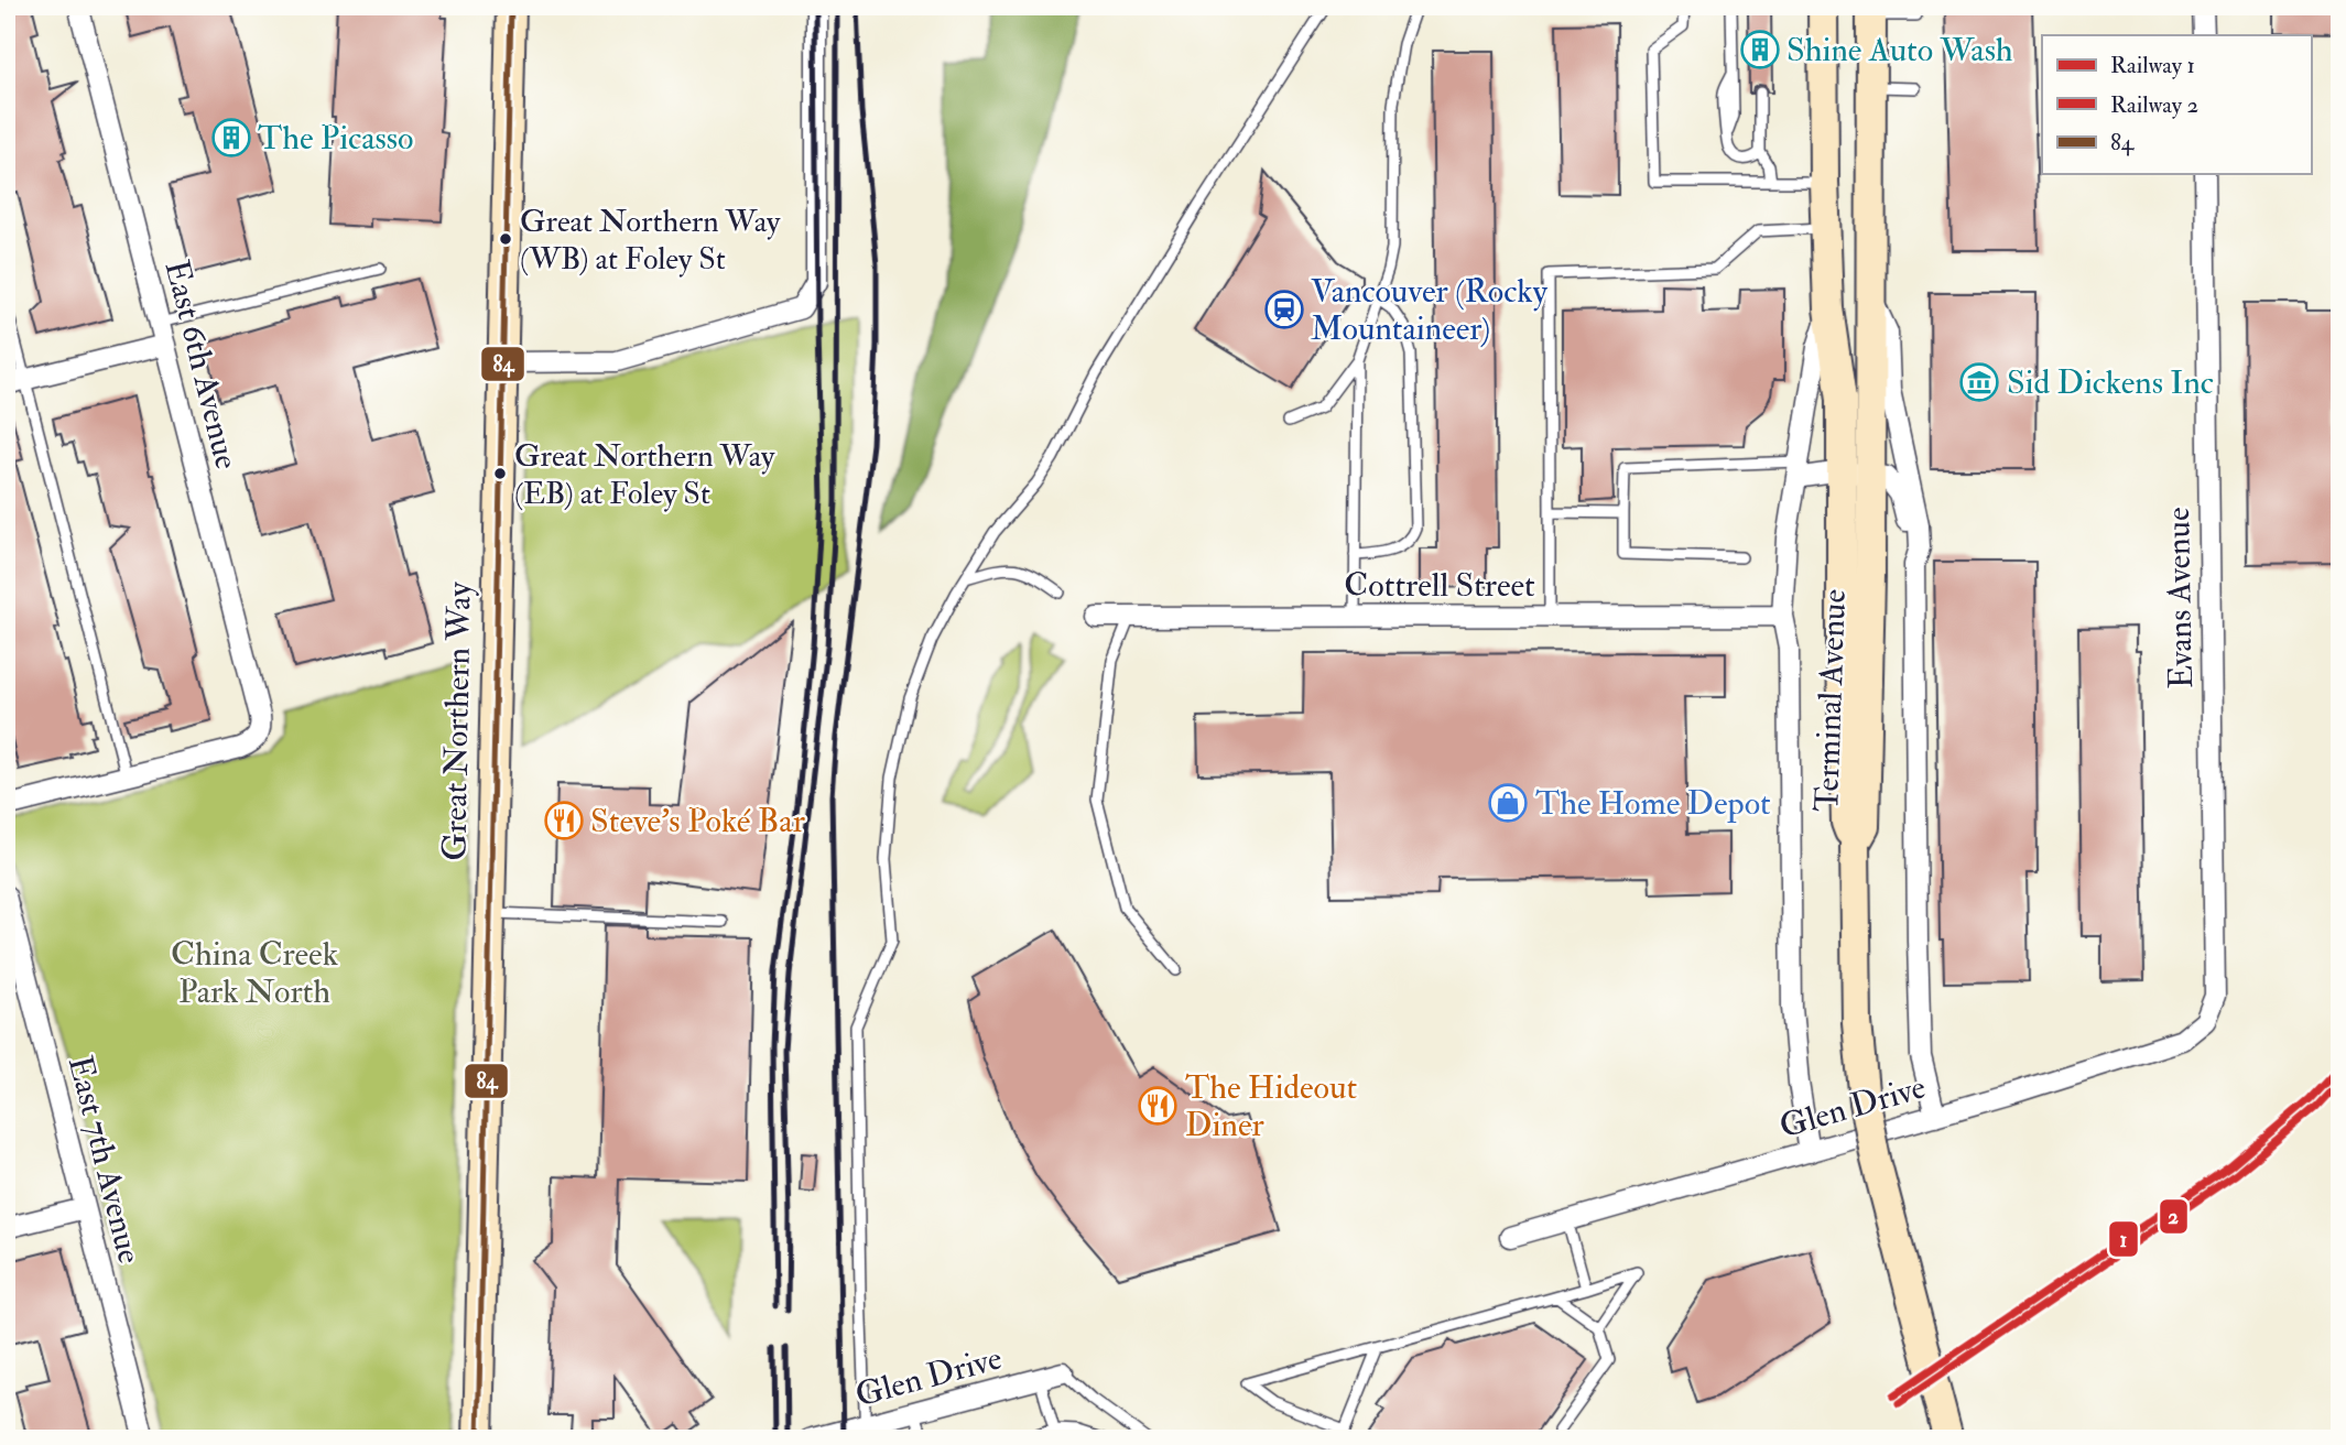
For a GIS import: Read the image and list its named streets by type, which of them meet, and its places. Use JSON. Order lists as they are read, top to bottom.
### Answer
{
  "streets": {
    "main road": ["Terminal Avenue", "Great Northern Way"],
    "street": [
      "East 6th Avenue",
      "Cottrell Street",
      "Evans Avenue",
      "Glen Drive",
      "East 7th Avenue"
    ]
  },
  "crossings": [
    ["Cottrell Street", "Terminal Avenue"],
    ["Evans Avenue", "Glen Drive"],
    ["Terminal Avenue", "Glen Drive"]
  ],
  "parks": ["China Creek Park North"],
  "places": {
    "building": ["Shine Auto Wash", "The Picasso"],
    "other": ["Great Northern Way (WB) at Foley St", "Great Northern Way (EB) at Foley St"],
    "station": ["Vancouver (Rocky Mountaineer)"],
    "museum": ["Sid Dickens Inc"],
    "shop": ["The Home Depot"],
    "restaurant": ["Steve's Poké Bar", "The Hideout Diner"]
  },
  "lines": ["transit line 84", "rail line 1", "rail line 2"],
  "legend": ["Railway 1", "Railway 2", "84"]
}
